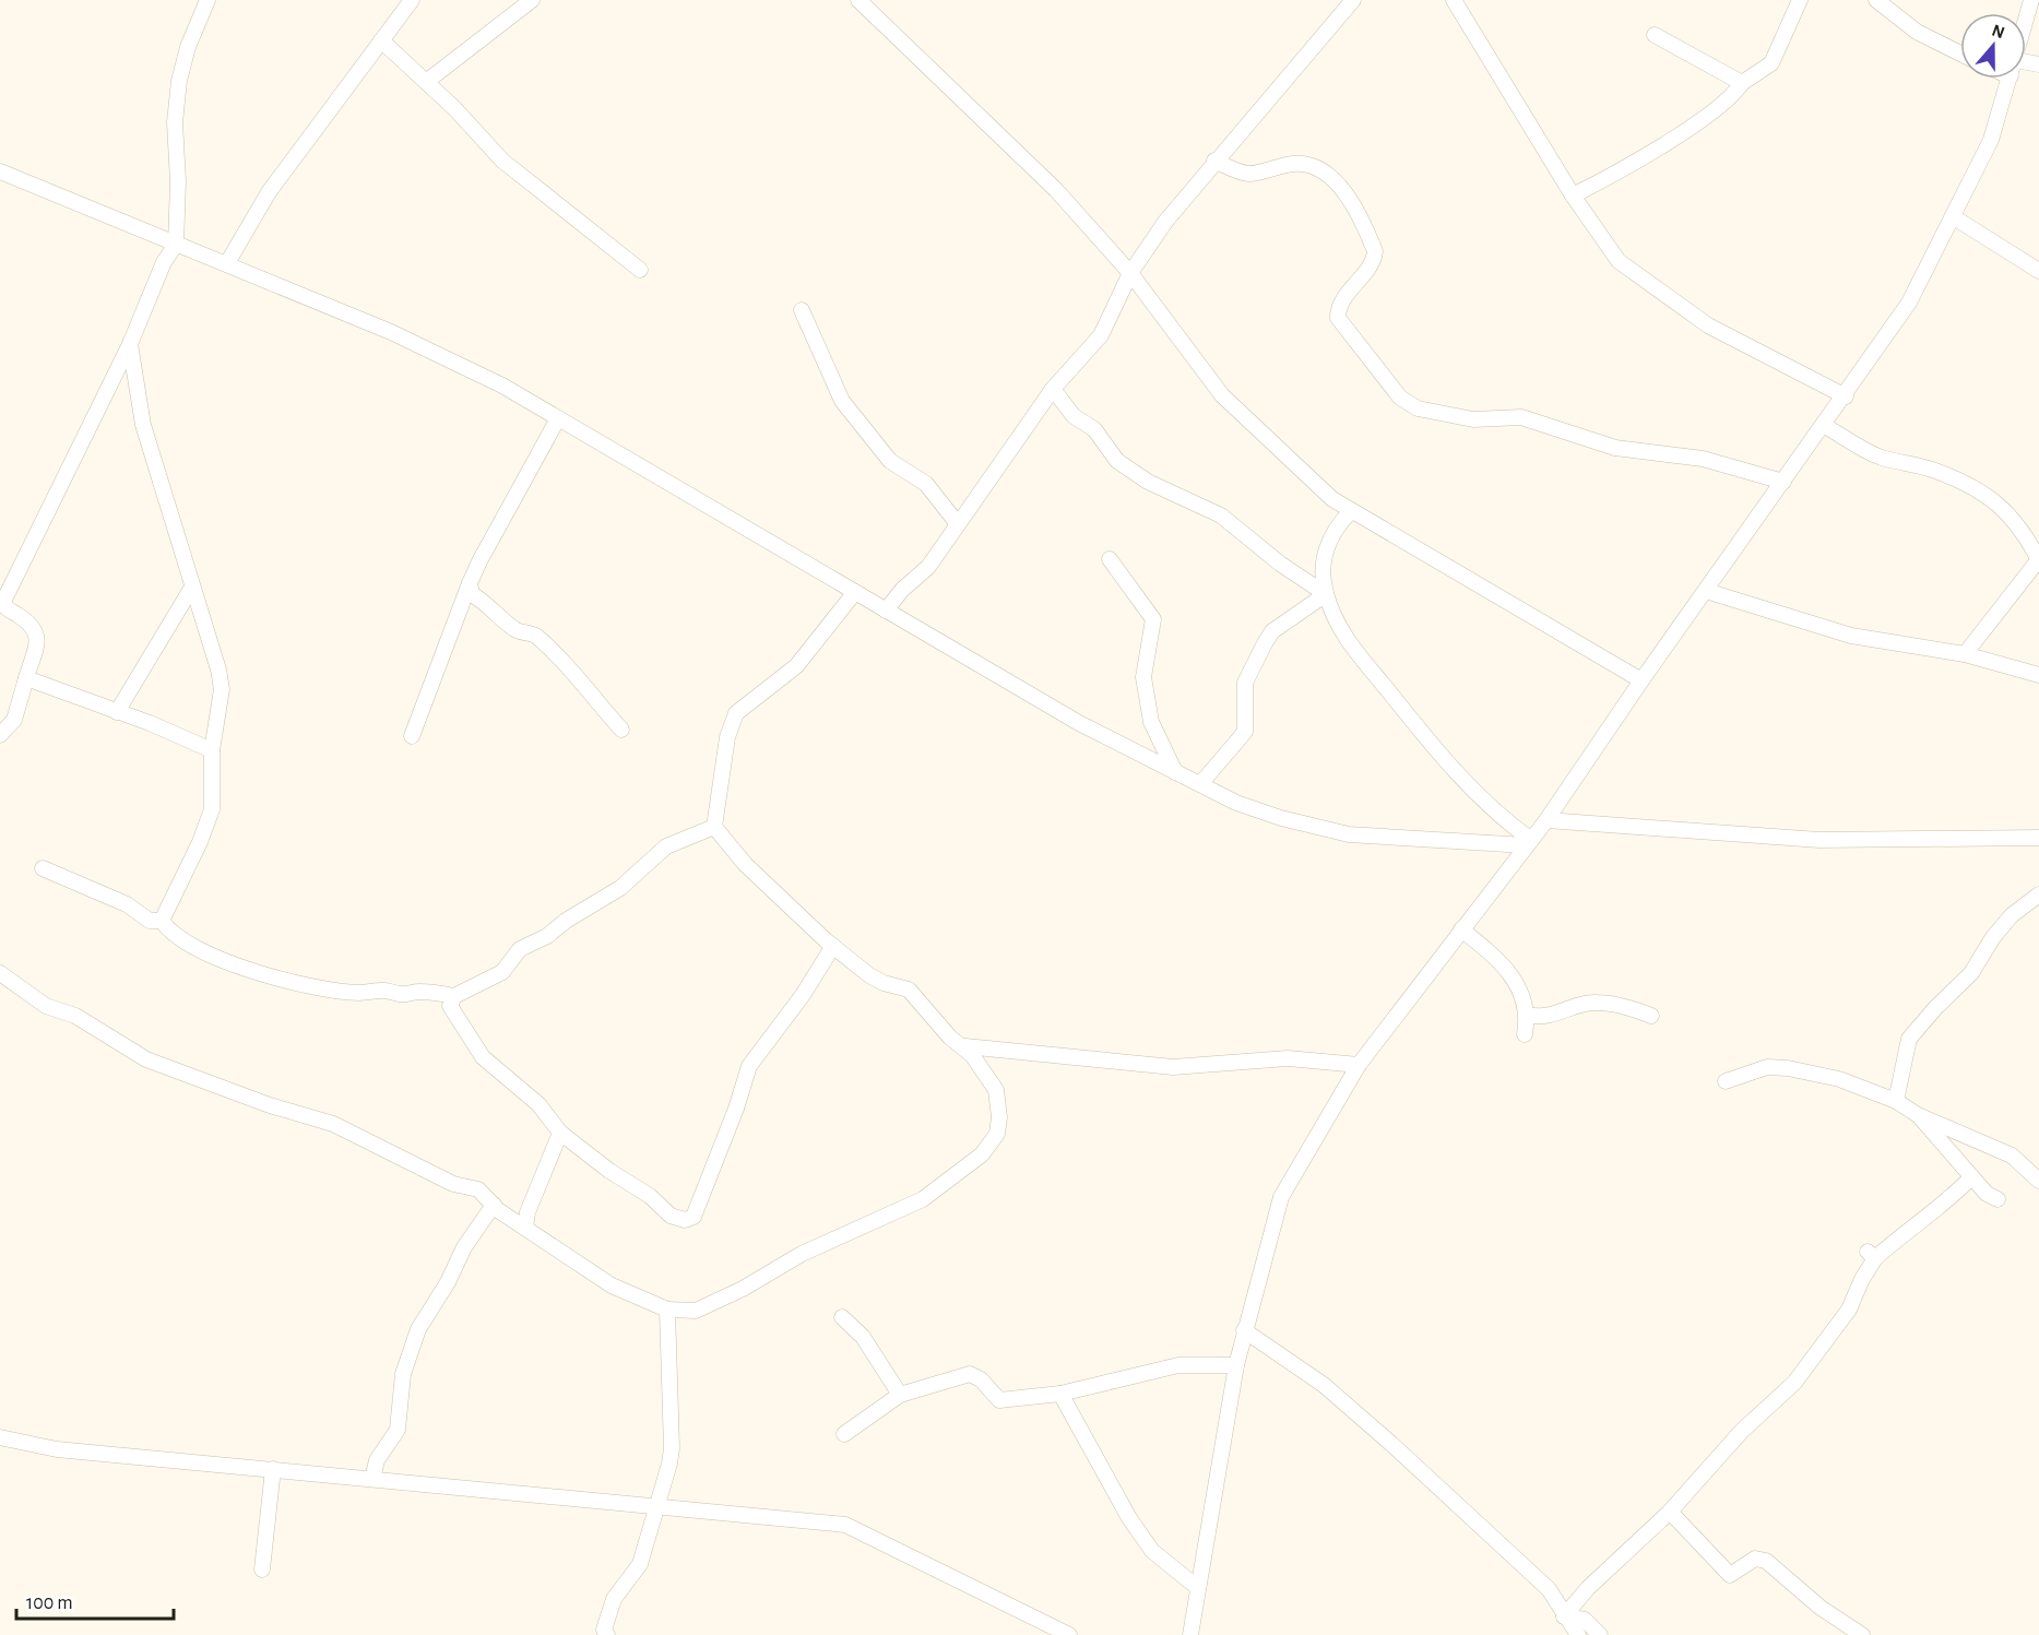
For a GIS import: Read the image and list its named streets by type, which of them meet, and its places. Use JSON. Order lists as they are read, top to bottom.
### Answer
{
  "scale_bar": "100 m",
  "north": "top"
}
